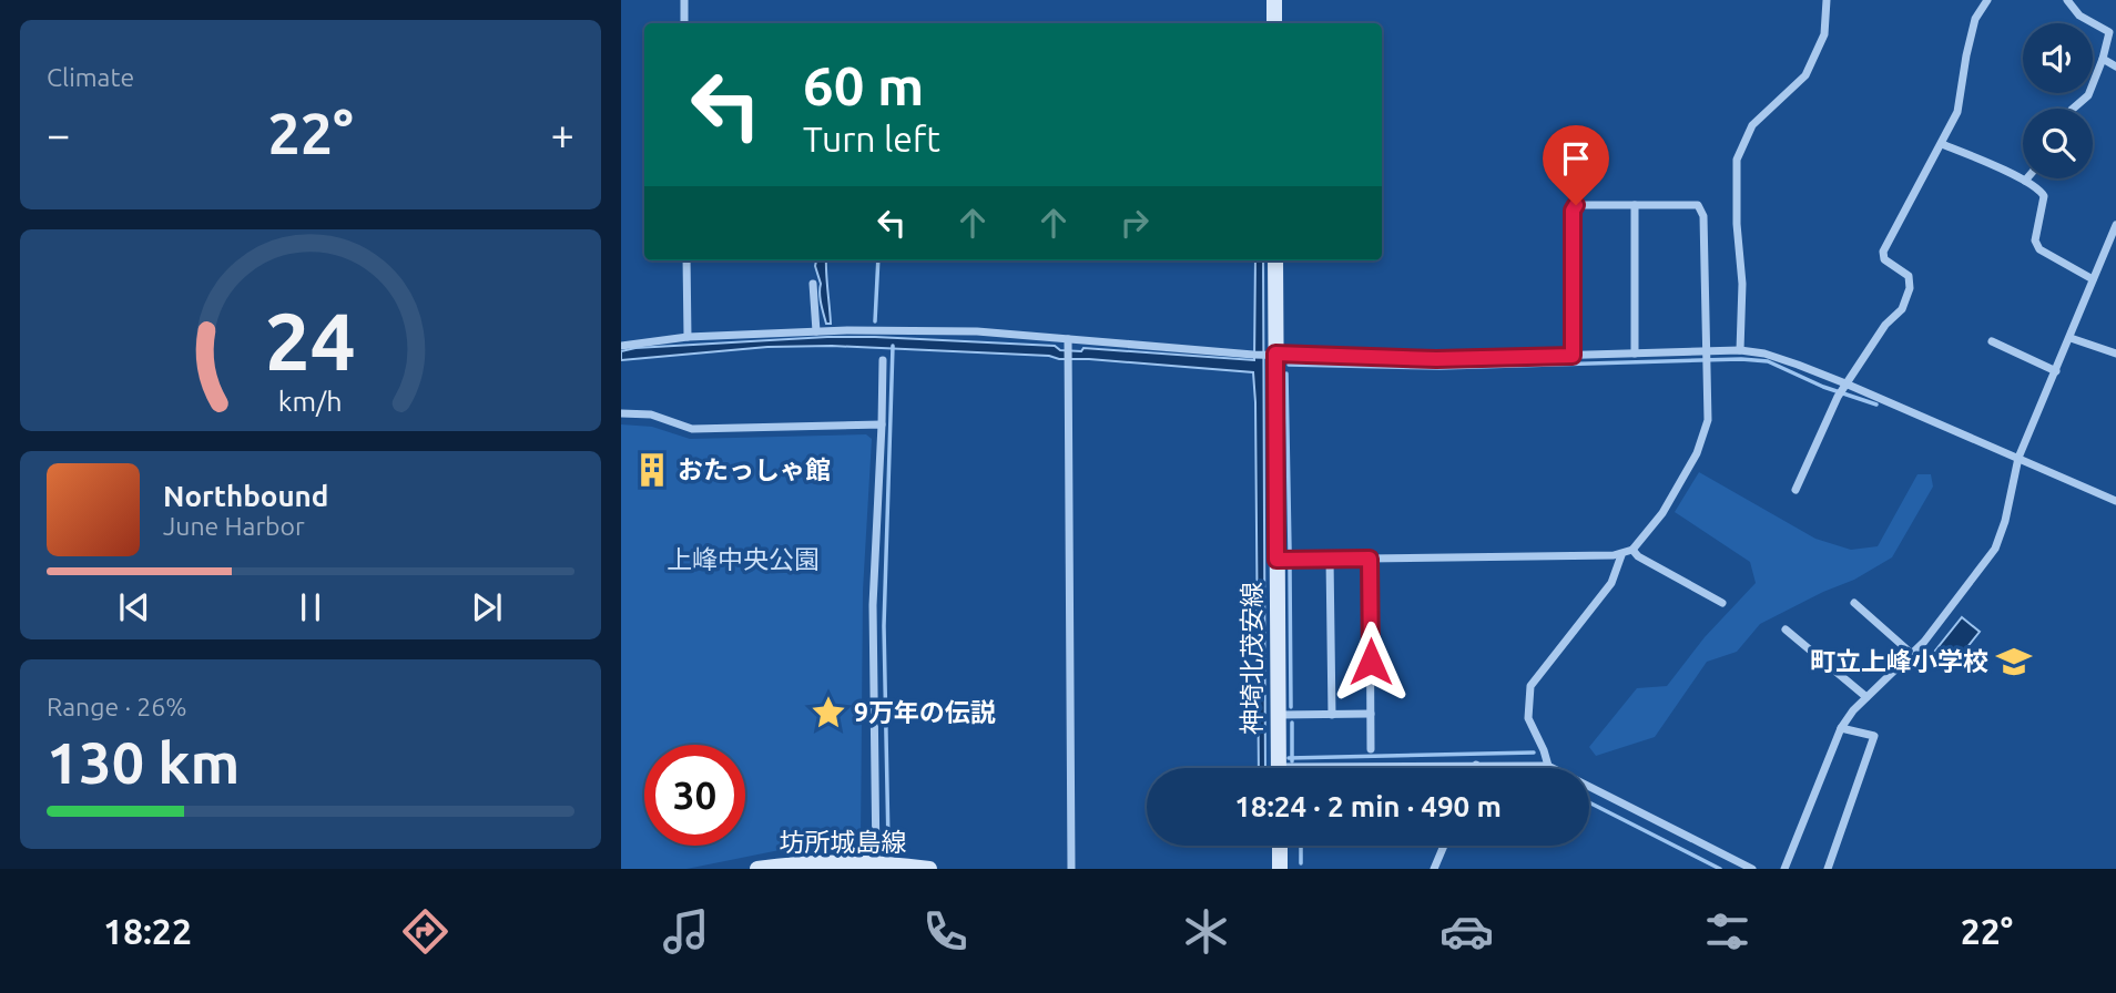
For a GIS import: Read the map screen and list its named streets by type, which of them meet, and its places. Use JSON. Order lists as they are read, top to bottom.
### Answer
{
  "streets": {
    "main road": ["神埼北茂安線", "坊所城島線"]
  },
  "parks": ["上峰中央公園"],
  "places": {
    "building": ["おたっしゃ館"],
    "school or university": ["町立上峰小学校"],
    "place": ["9万年の伝説"]
  },
  "page": {
    "tile": [
      "Climate",
      ["Range · 26%", "130 km"]
    ],
    "turn": ["60 m", "Turn left"],
    "heat": ["−", "22°", "+"],
    "song": ["Northbound", "June Harbor"],
    "limit": "30",
    "trip": "18:24 · 2 min · 490 m",
    "tabs": ["18:22", "22°"],
    "gauge": ["24", "km/h"]
  }
}
